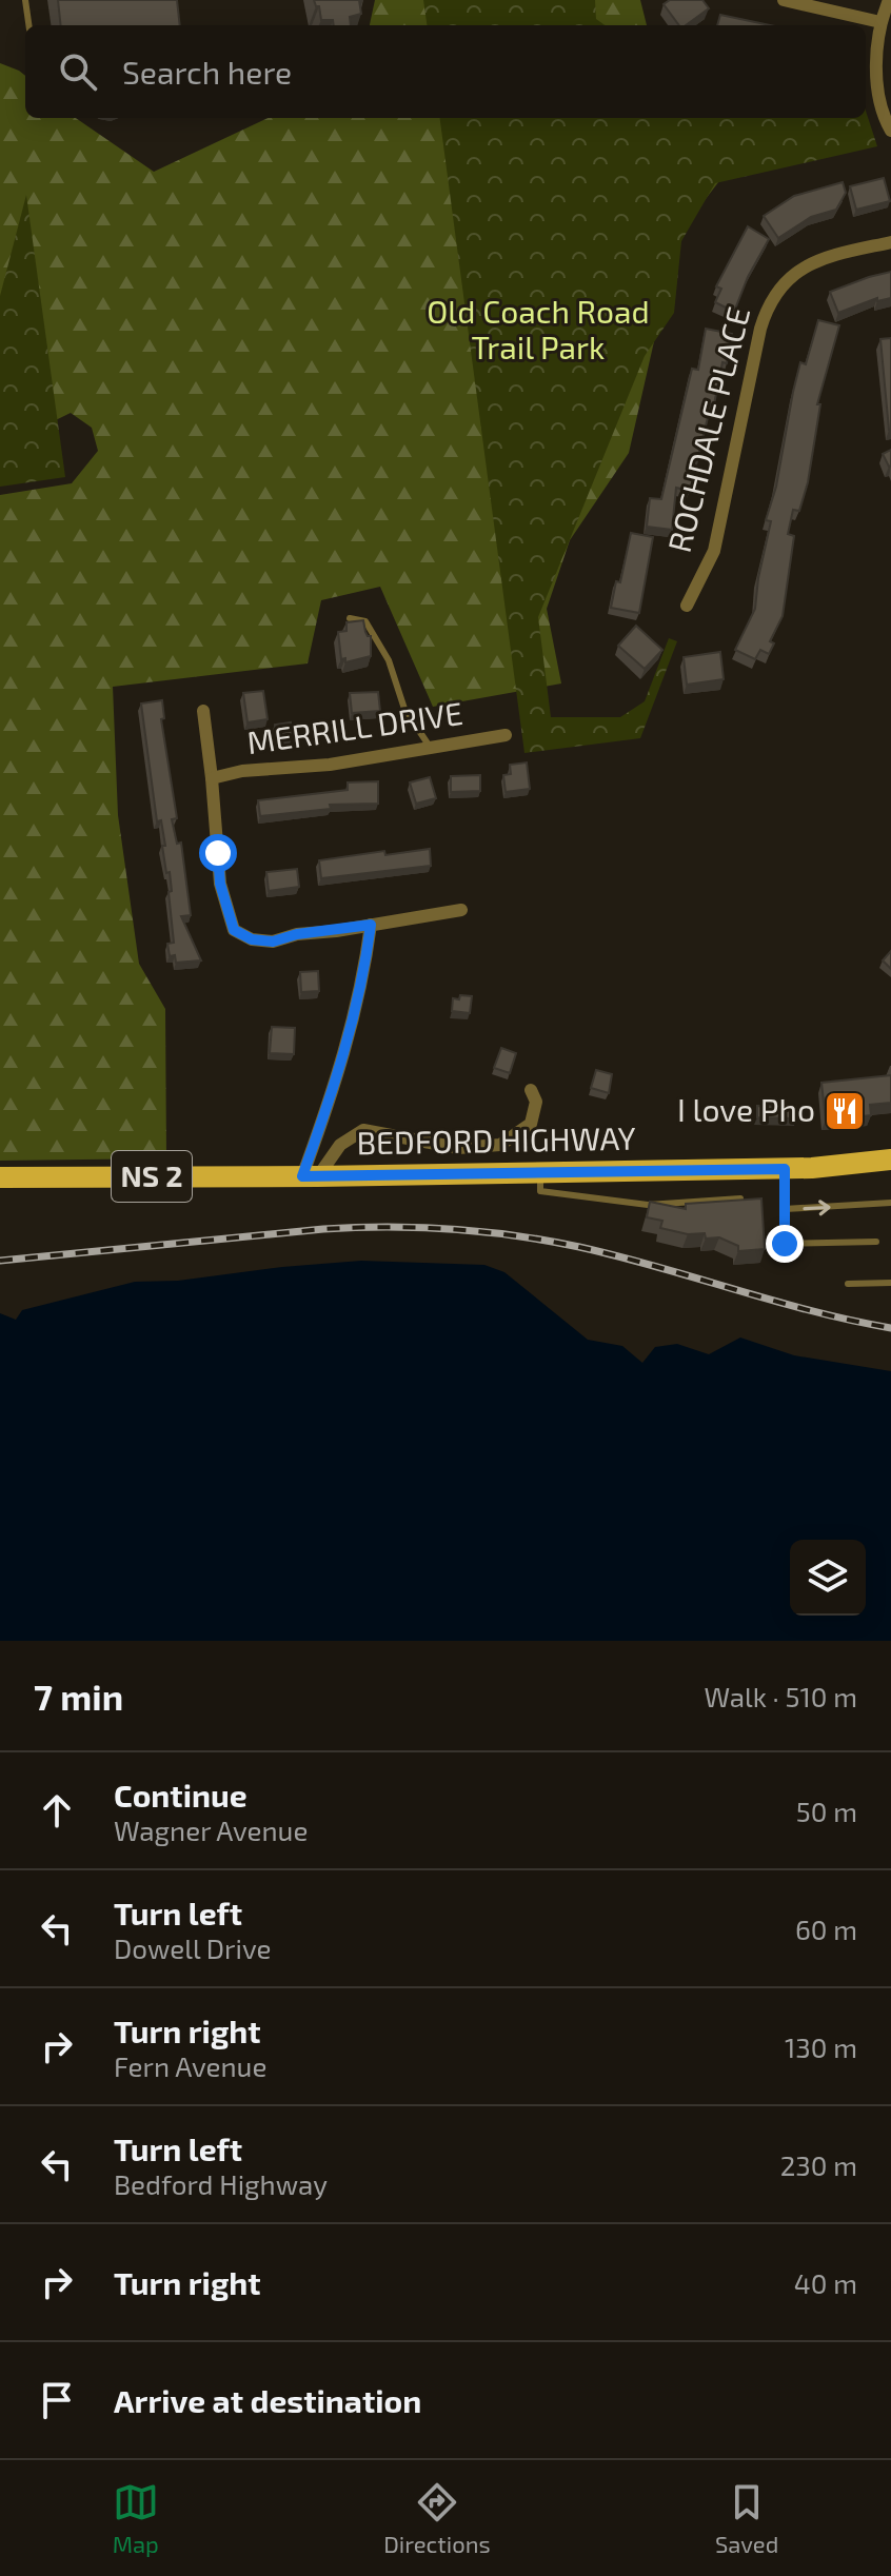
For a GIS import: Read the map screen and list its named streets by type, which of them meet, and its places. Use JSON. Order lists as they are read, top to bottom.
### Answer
{
  "streets": {
    "main road": ["BEDFORD HIGHWAY", "NS 2"],
    "street": ["ROCHDALE PLACE", "MERRILL DRIVE"]
  },
  "parks": ["Old Coach Road Trail Park"],
  "places": {
    "restaurant": ["I love Pho"]
  },
  "page": {
    "search": "Search here",
    "heading": ["7 min", "Walk · 510 m"],
    "list": [
      ["Continue", "Wagner Avenue", "50 m"],
      ["Turn left", "Dowell Drive", "60 m"],
      ["Turn right", "Fern Avenue", "130 m"],
      ["Turn left", "Bedford Highway", "230 m"],
      ["Turn right", "40 m"],
      "Arrive at destination"
    ],
    "nav": ["Map", "Directions", "Saved"]
  }
}
